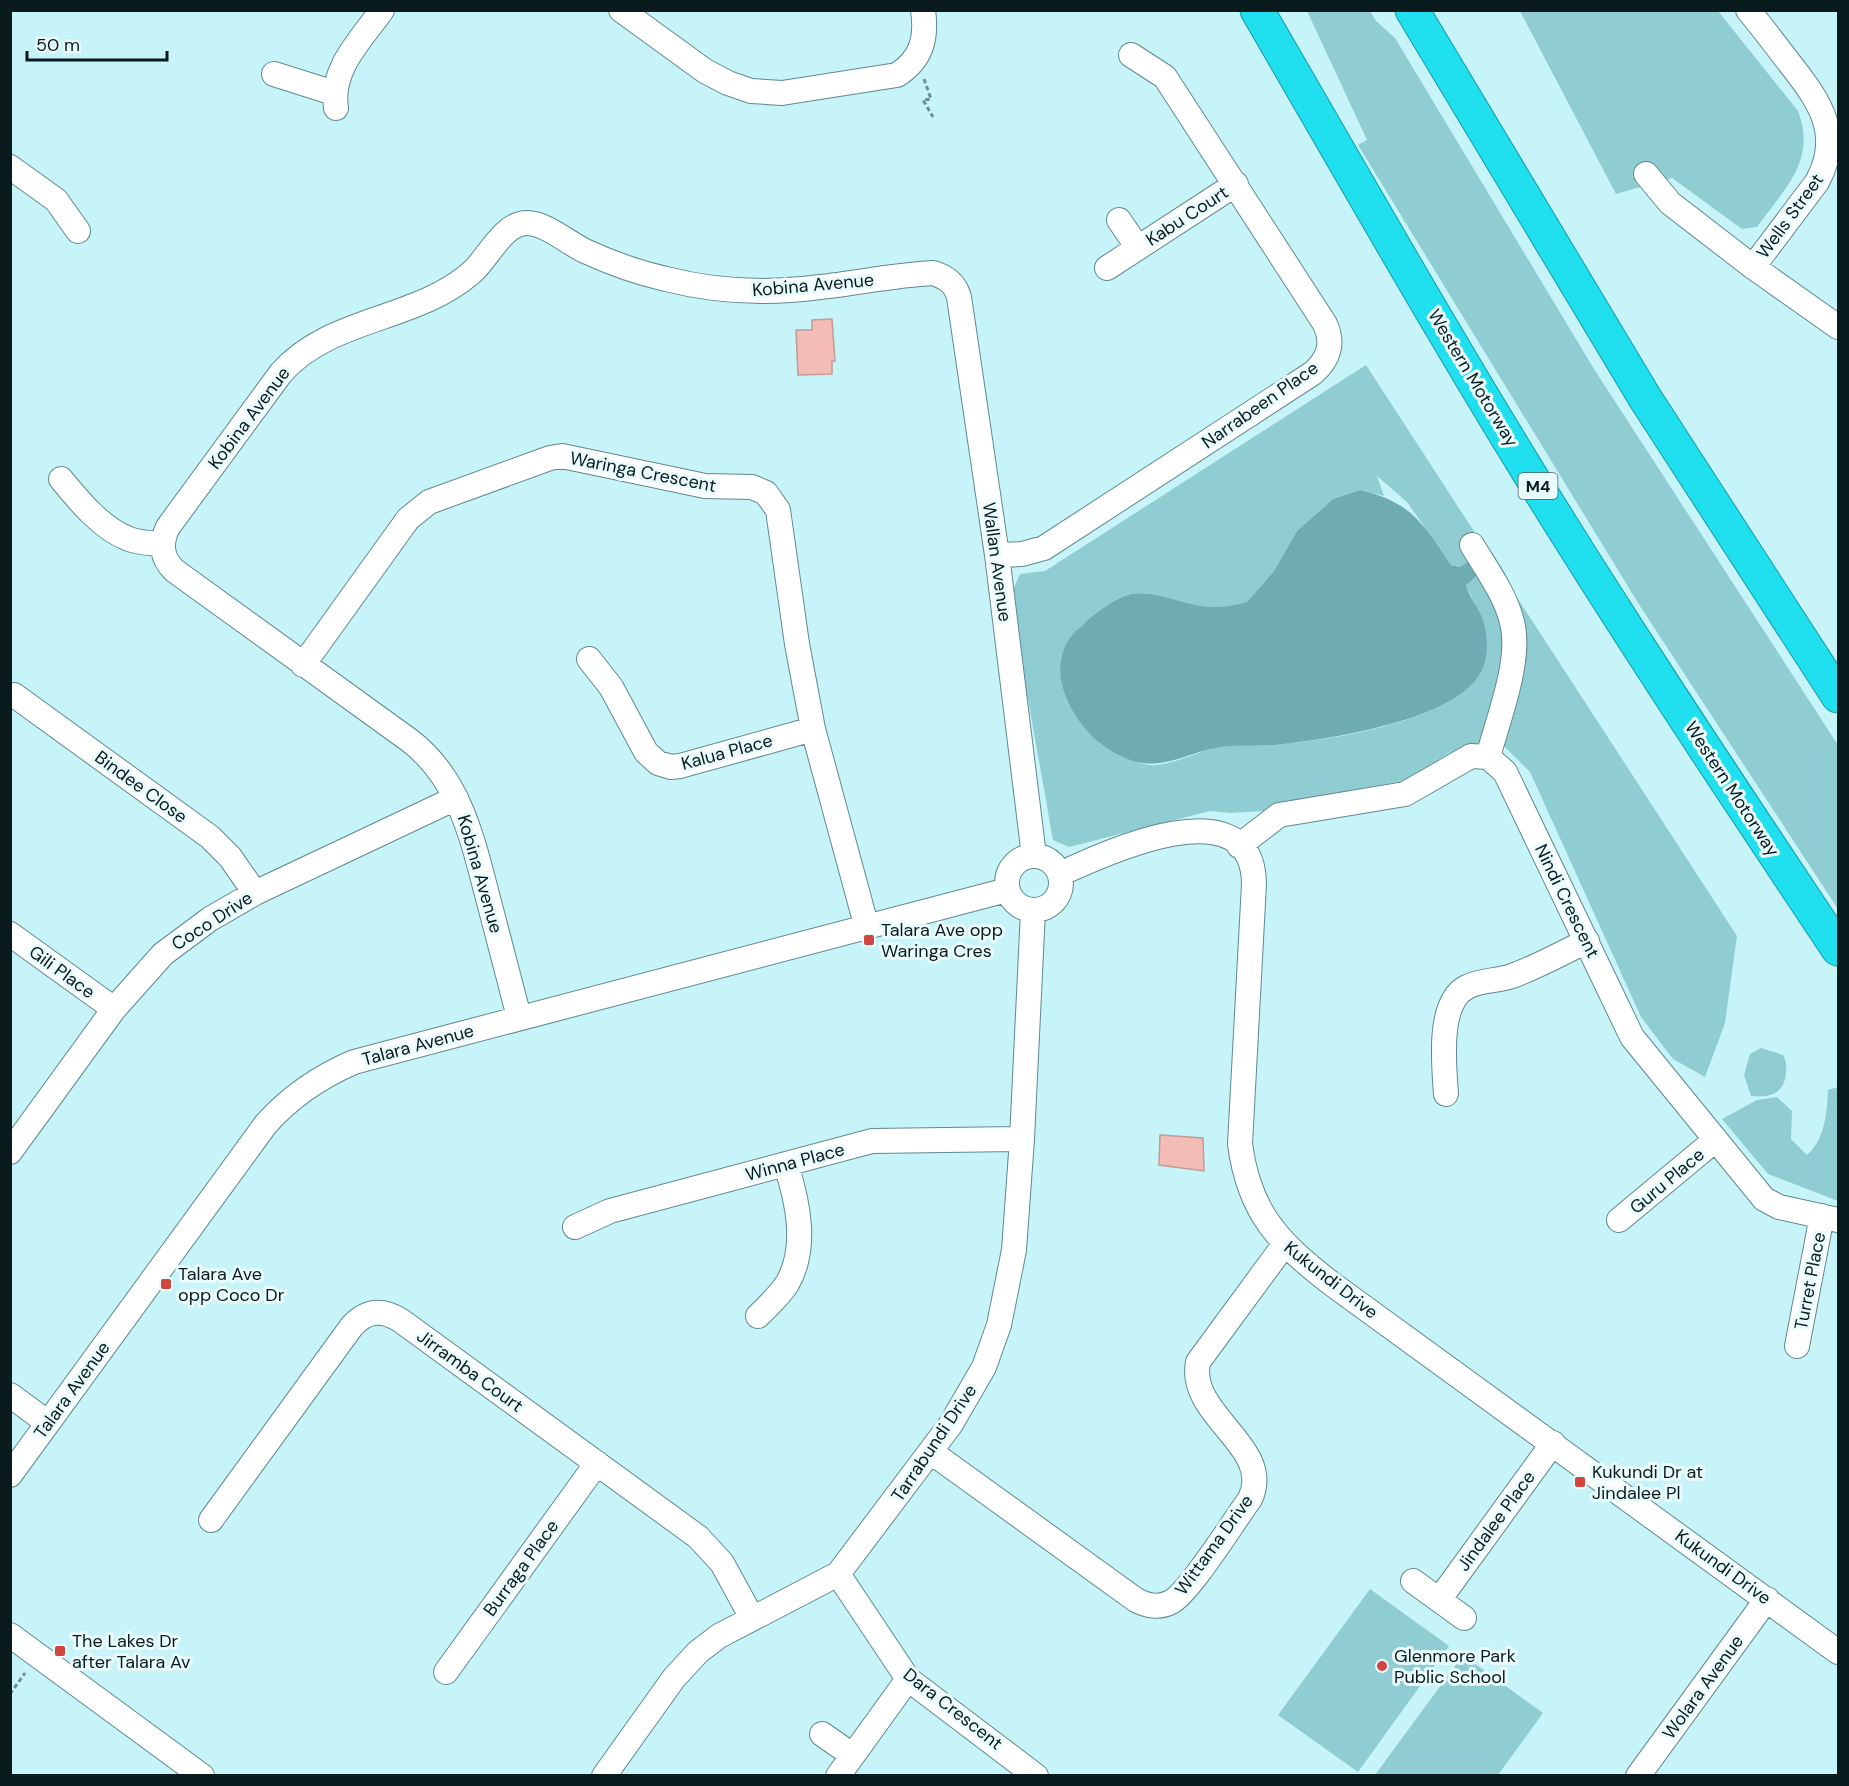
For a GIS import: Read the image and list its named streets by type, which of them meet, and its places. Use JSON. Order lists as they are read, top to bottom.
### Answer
{
  "streets": {
    "highway": ["Western Motorway", "M4"],
    "street": [
      "Kabu Court",
      "Wells Street",
      "Kobina Avenue",
      "Narrabeen Place",
      "Waringa Crescent",
      "Wallan Avenue",
      "Kalua Place",
      "Bindee Close",
      "Nindi Crescent",
      "Coco Drive",
      "Gili Place",
      "Talara Avenue",
      "Winna Place",
      "Guru Place",
      "Kukundi Drive",
      "Turret Place",
      "Jirramba Court",
      "Tarrabundi Drive",
      "Jindalee Place",
      "Wittama Drive",
      "Burraga Place",
      "Wolara Avenue",
      "Dara Crescent"
    ]
  },
  "crossings": [
    ["Kabu Court", "Narrabeen Place"],
    ["Kobina Avenue", "Waringa Crescent"],
    ["Kobina Avenue", "Wallan Avenue"],
    ["Kobina Avenue", "Coco Drive"],
    ["Kobina Avenue", "Talara Avenue"],
    ["Narrabeen Place", "Wallan Avenue"],
    ["Waringa Crescent", "Kalua Place"],
    ["Waringa Crescent", "Talara Avenue"],
    ["Wallan Avenue", "Talara Avenue"],
    ["Wallan Avenue", "Tarrabundi Drive"],
    ["Bindee Close", "Coco Drive"],
    ["Nindi Crescent", "Guru Place"],
    ["Nindi Crescent", "Turret Place"],
    ["Coco Drive", "Gili Place"],
    ["Talara Avenue", "Tarrabundi Drive"],
    ["Winna Place", "Tarrabundi Drive"],
    ["Kukundi Drive", "Jindalee Place"],
    ["Kukundi Drive", "Wittama Drive"],
    ["Kukundi Drive", "Wolara Avenue"],
    ["Jirramba Court", "Tarrabundi Drive"],
    ["Jirramba Court", "Burraga Place"],
    ["Tarrabundi Drive", "Wittama Drive"],
    ["Tarrabundi Drive", "Dara Crescent"]
  ],
  "places": {
    "transit": [
      "Talara Ave opp Waringa Cres",
      "Talara Ave opp Coco Dr",
      "Kukundi Dr at Jindalee Pl",
      "The Lakes Dr after Talara Av"
    ],
    "other": ["Glenmore Park Public School"]
  },
  "scale_bar": "50 m"
}
